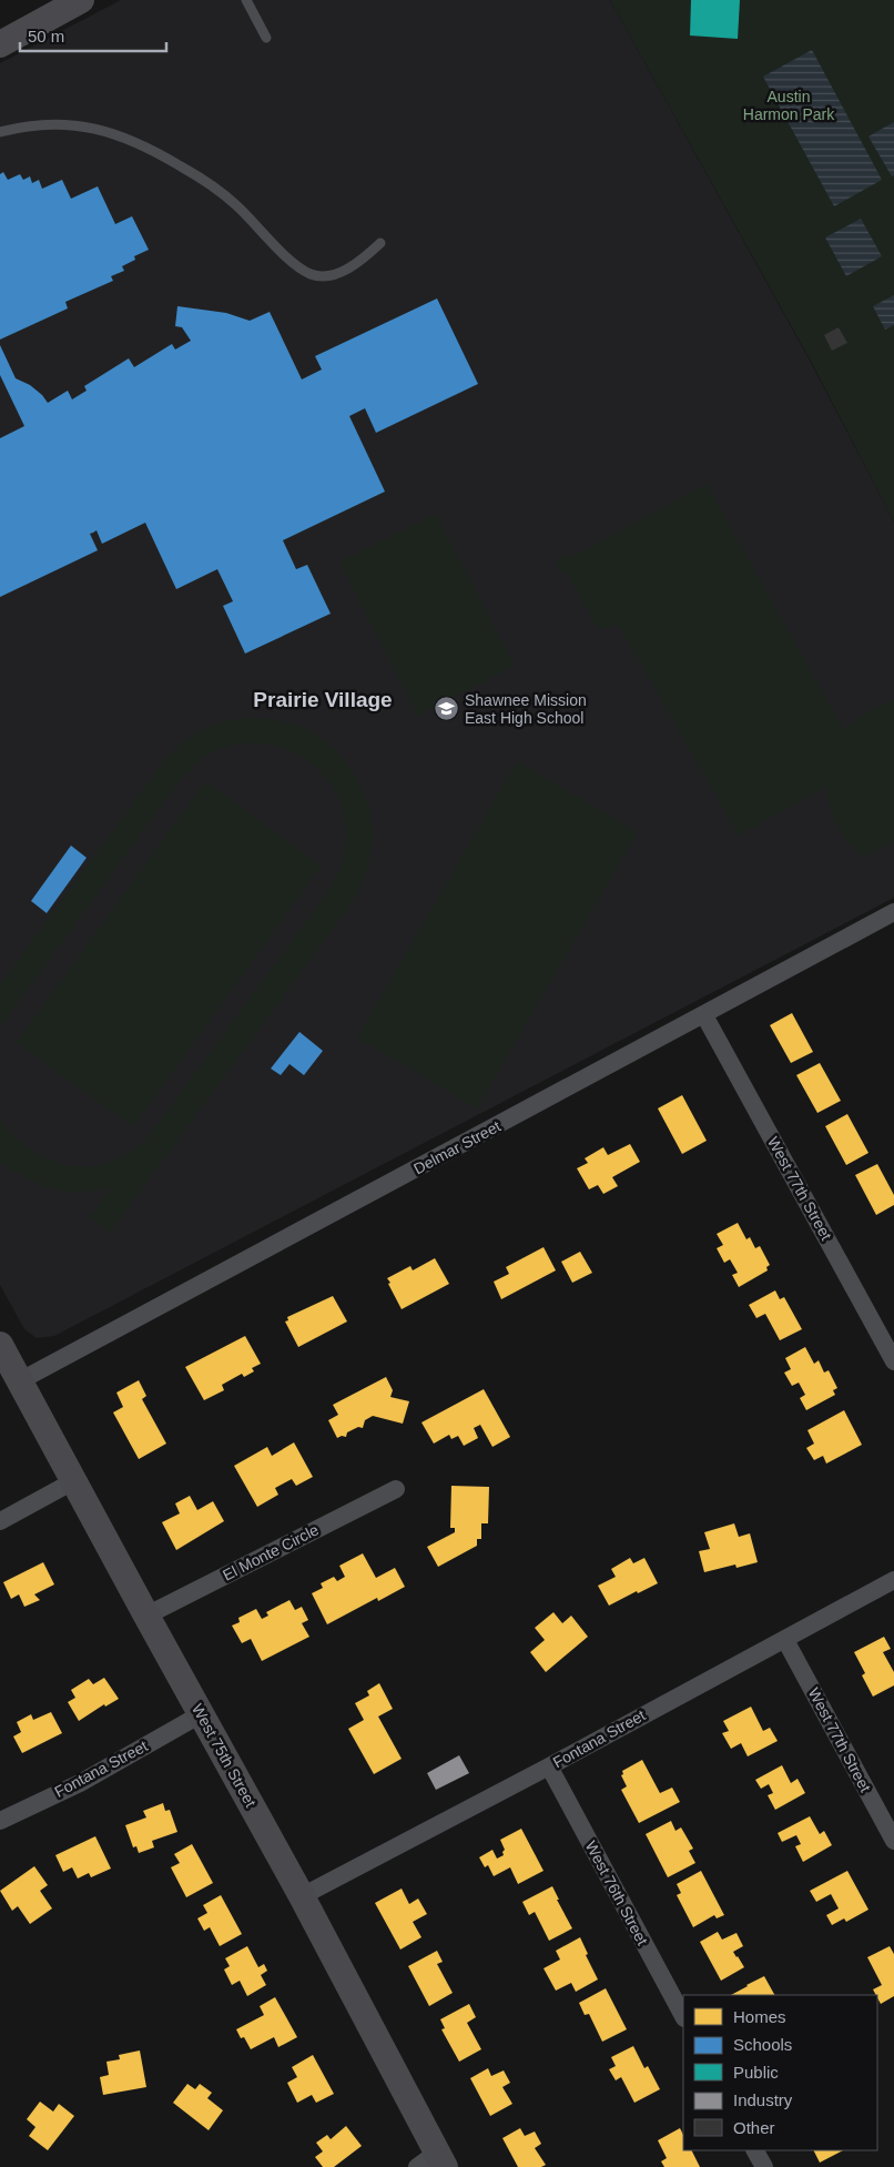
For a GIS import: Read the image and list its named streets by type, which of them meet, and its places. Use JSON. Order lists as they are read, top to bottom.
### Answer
{
  "streets": {
    "main road": ["West 75th Street"],
    "street": [
      "Delmar Street",
      "West 77th Street",
      "El Monte Circle",
      "Fontana Street",
      "West 76th Street"
    ]
  },
  "crossings": [
    ["Delmar Street", "West 77th Street"],
    ["Delmar Street", "West 75th Street"],
    ["West 77th Street", "Fontana Street"],
    ["El Monte Circle", "West 75th Street"],
    ["Fontana Street", "West 75th Street"],
    ["Fontana Street", "West 76th Street"]
  ],
  "districts": ["Prairie Village"],
  "parks": ["Austin Harmon Park"],
  "places": {
    "school or university": ["Shawnee Mission East High School"]
  },
  "legend": [
    "Homes",
    "Schools",
    "Public",
    "Industry",
    "Other"
  ],
  "scale_bar": "50 m"
}
